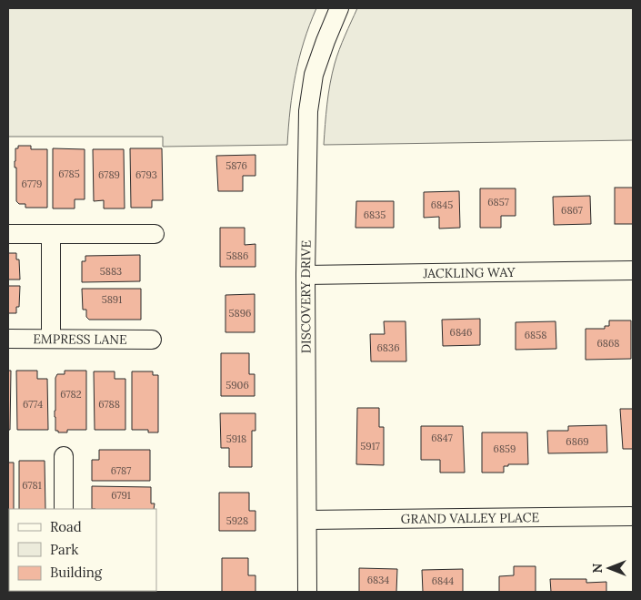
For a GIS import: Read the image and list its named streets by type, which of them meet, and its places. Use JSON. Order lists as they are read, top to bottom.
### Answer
{
  "streets": {
    "street": [
      "JACKLING WAY",
      "DISCOVERY DRIVE",
      "EMPRESS LANE",
      "GRAND VALLEY PLACE"
    ]
  },
  "crossings": [
    ["JACKLING WAY", "DISCOVERY DRIVE"],
    ["DISCOVERY DRIVE", "GRAND VALLEY PLACE"]
  ],
  "house_numbers": [
    "5876",
    "6785",
    "6789",
    "6793",
    "6779",
    "6857",
    "6845",
    "6867",
    "6835",
    "5886",
    "5883",
    "5891",
    "5896",
    "6846",
    "6858",
    "6868",
    "6836",
    "5906",
    "6782",
    "6774",
    "6788",
    "6847",
    "5918",
    "6869",
    "5917",
    "6859",
    "6787",
    "6781",
    "6791",
    "5928",
    "6834",
    "6844"
  ],
  "legend": ["Road", "Park", "Building"],
  "north": "left"
}
